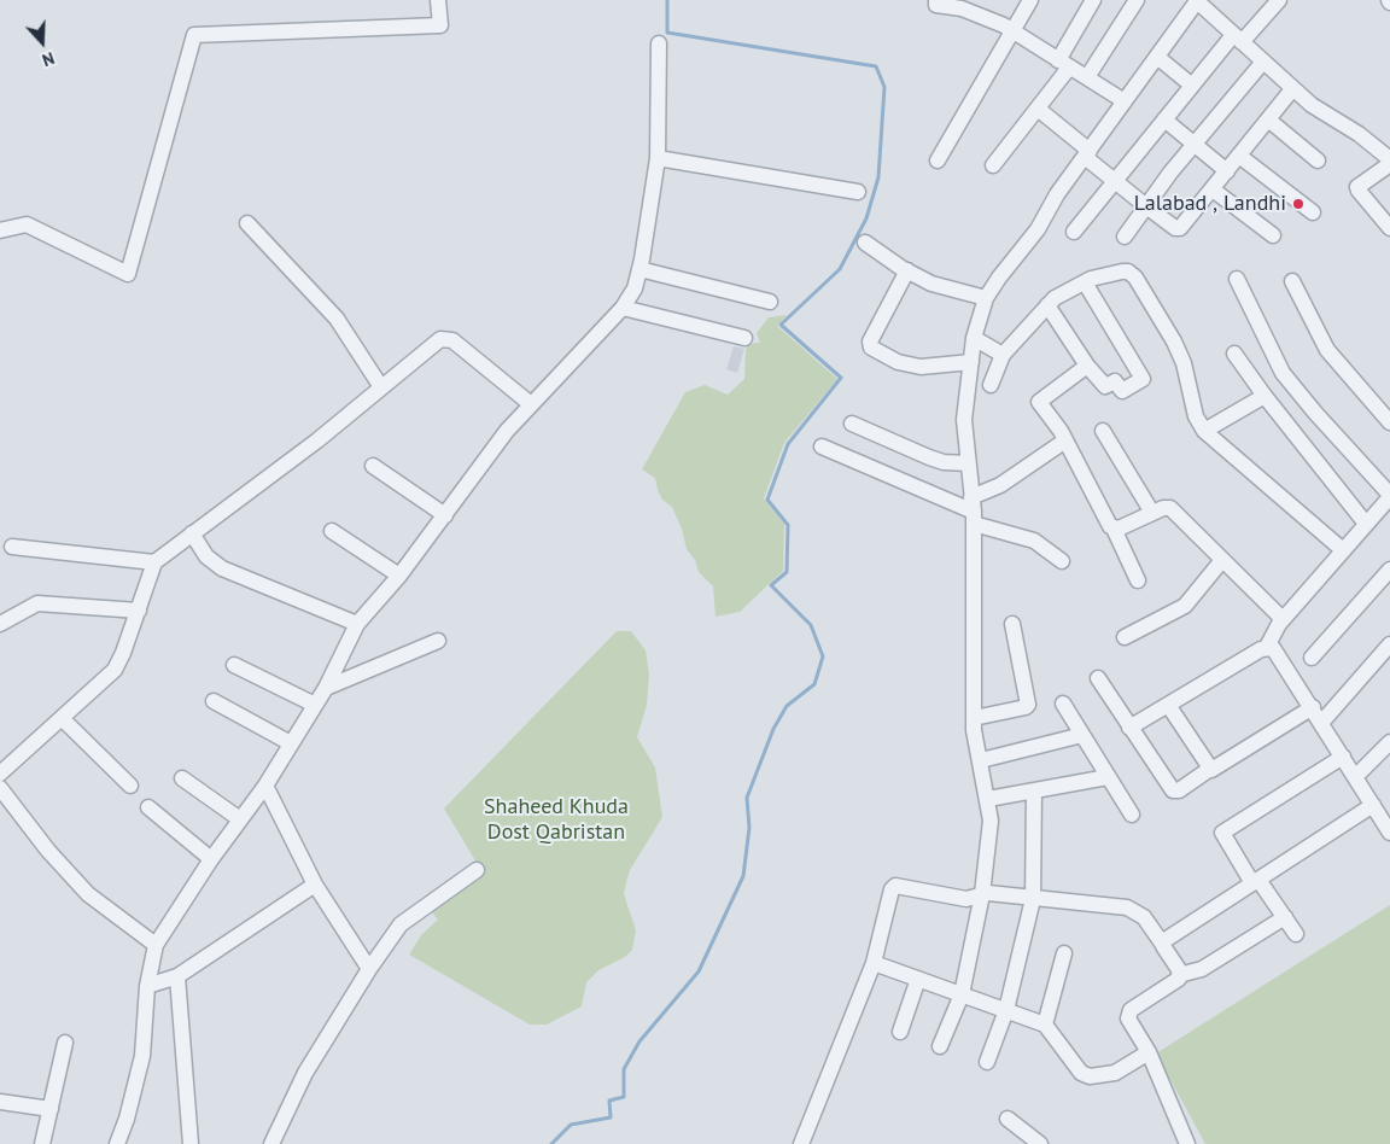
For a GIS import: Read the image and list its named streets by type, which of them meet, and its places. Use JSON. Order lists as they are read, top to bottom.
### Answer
{
  "parks": ["Shaheed Khuda Dost Qabristan"],
  "places": ["Lalabad , Landhi"],
  "north": "bottom"
}
